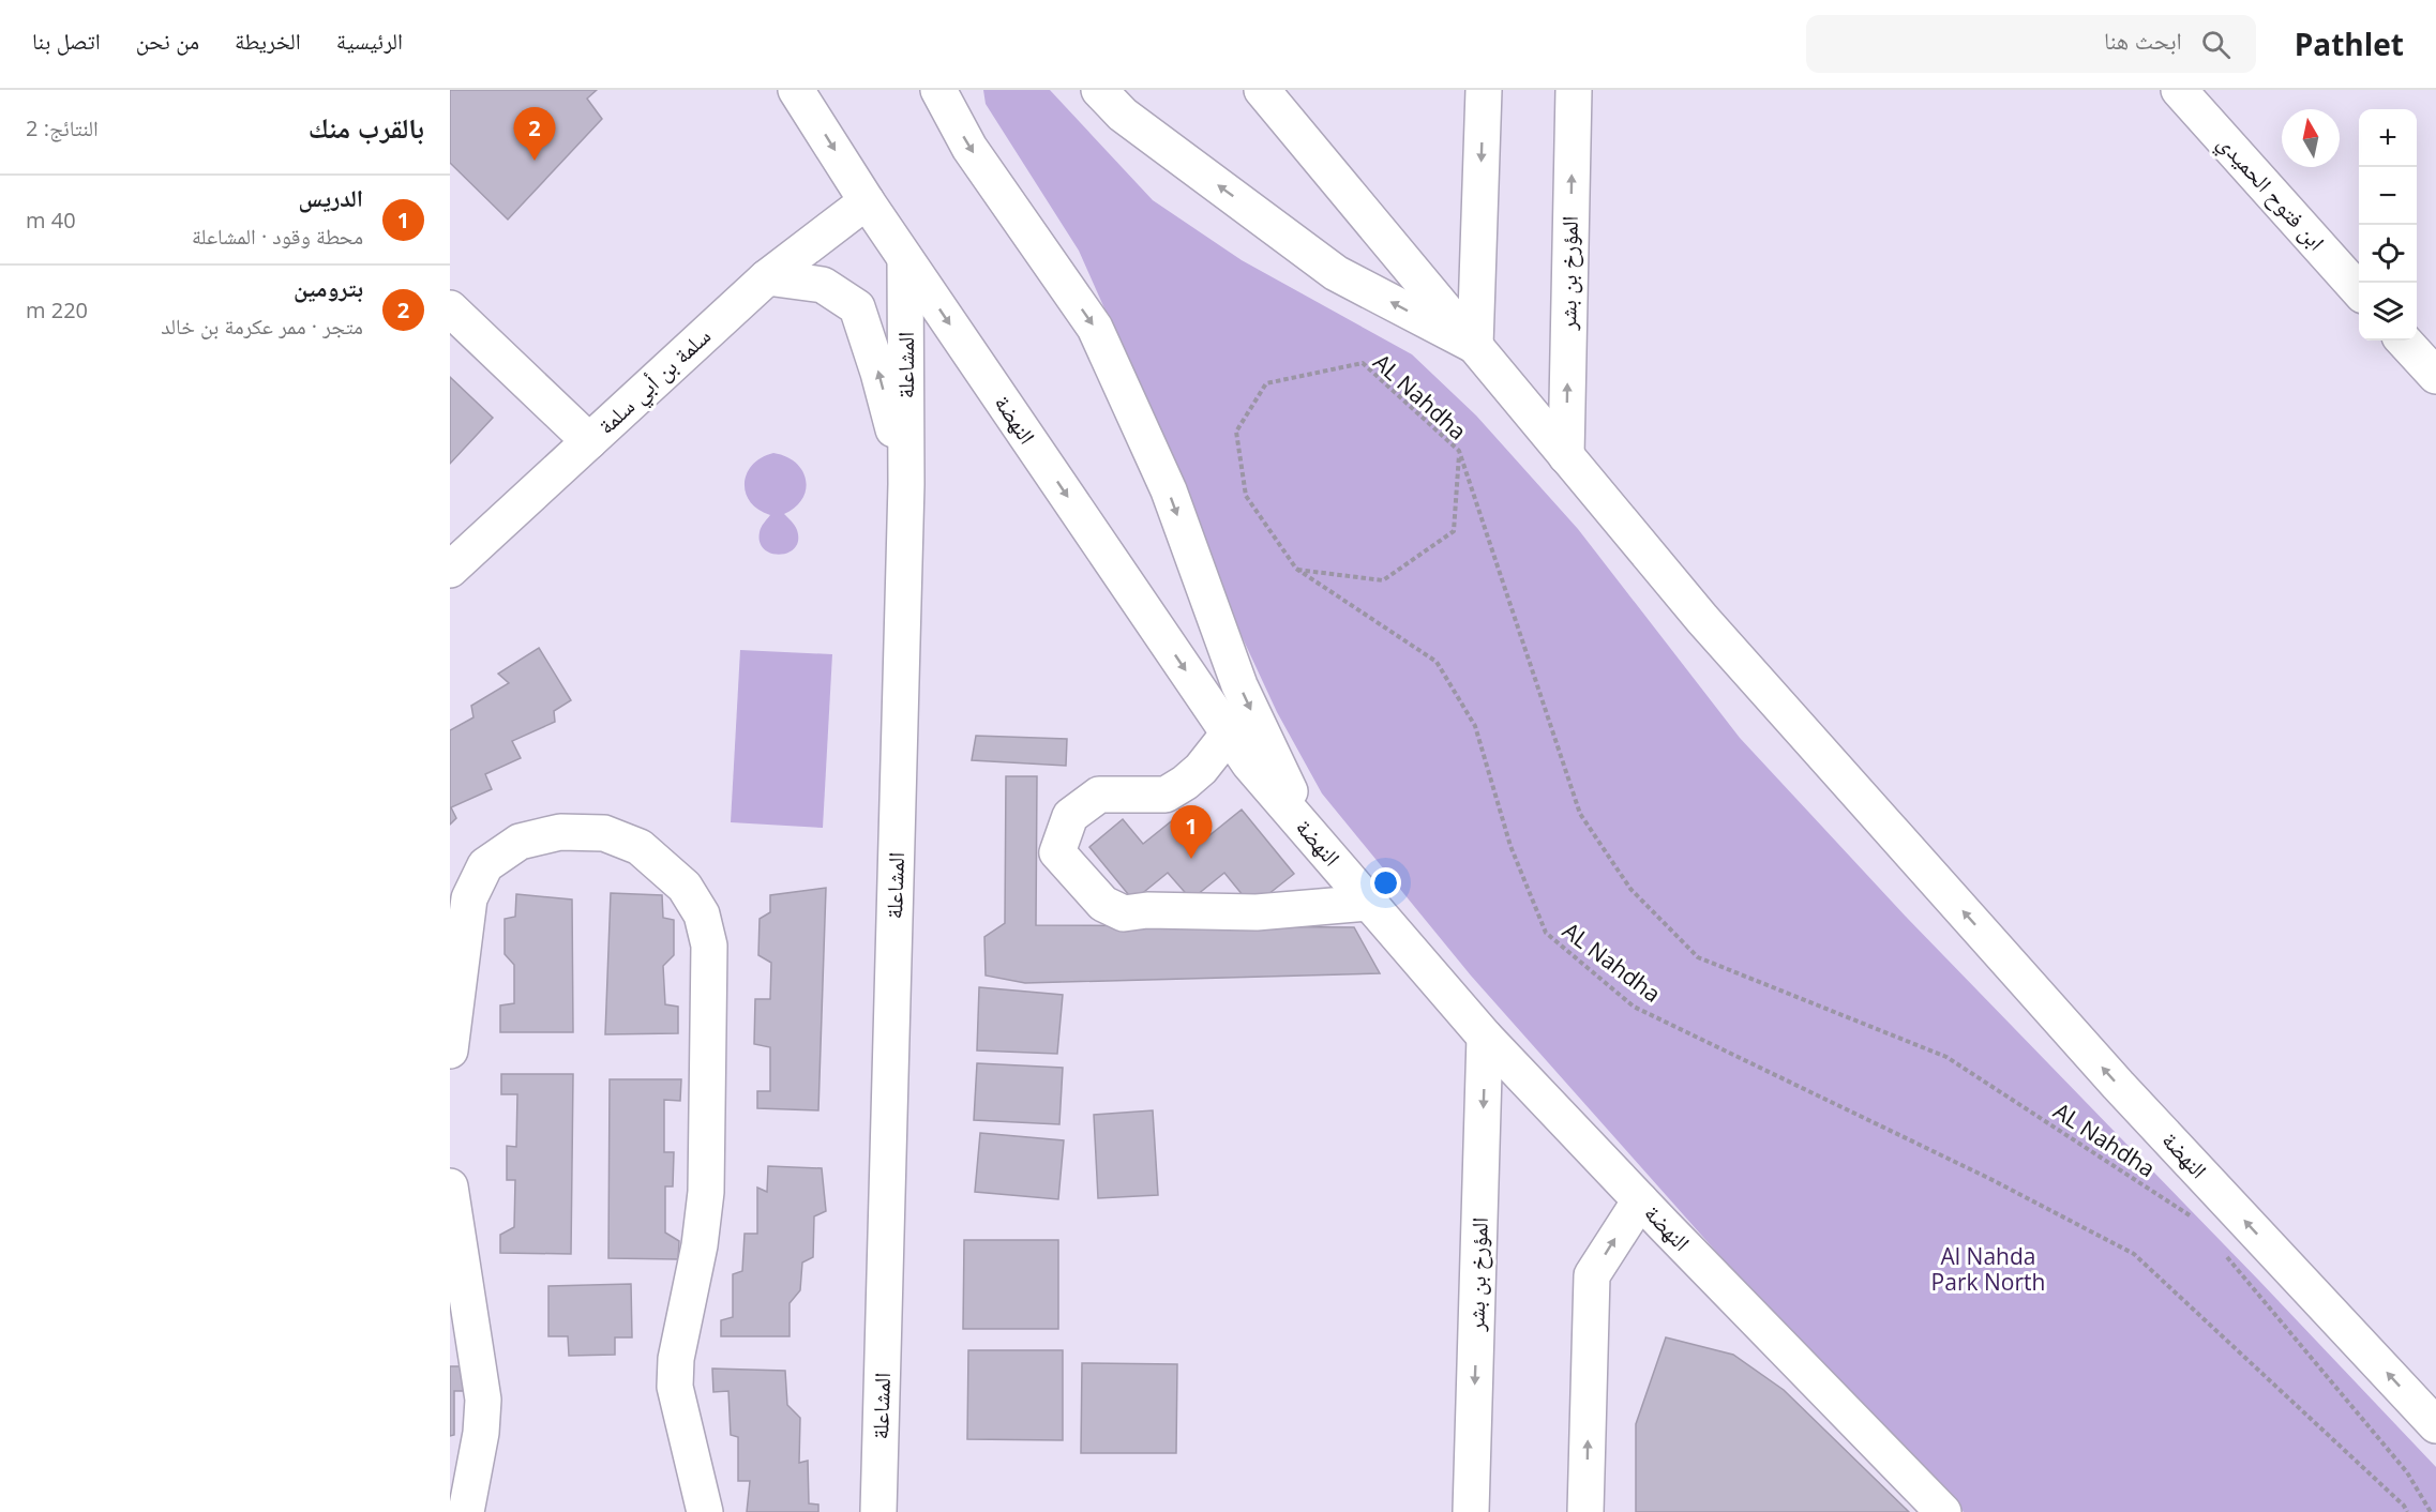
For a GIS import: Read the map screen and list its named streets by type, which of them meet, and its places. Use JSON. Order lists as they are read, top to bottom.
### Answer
{
  "streets": {
    "street": [
      "ابن فتوح الحميدي",
      "المؤرخ بن بشر",
      "المشاعلة",
      "سلمة بن أبي سلمة",
      "النهضة"
    ],
    "path": ["AL Nahdha"]
  },
  "crossings": [
    ["المؤرخ بن بشر", "النهضة"],
    ["المشاعلة", "النهضة"],
    ["سلمة بن أبي سلمة", "النهضة"]
  ],
  "parks": ["Al Nahda Park North"],
  "north": "top",
  "page": {
    "header": "Pathlet",
    "search": "ابحث هنا",
    "nav": [
      "الرئيسية",
      "الخريطة",
      "من نحن",
      "اتصل بنا"
    ],
    "heading": ["بالقرب منك", "النتائج: 2"],
    "pins": ["2", "1"],
    "map_buttons": ["+", "−"],
    "list": [
      {
        "mark": "1",
        "name": "الدريس",
        "note": "محطة وقود · المشاعلة",
        "value": "40 m"
      },
      {
        "mark": "2",
        "name": "بترومين",
        "note": "متجر · ممر عكرمة بن خالد",
        "value": "220 m"
      }
    ]
  }
}
